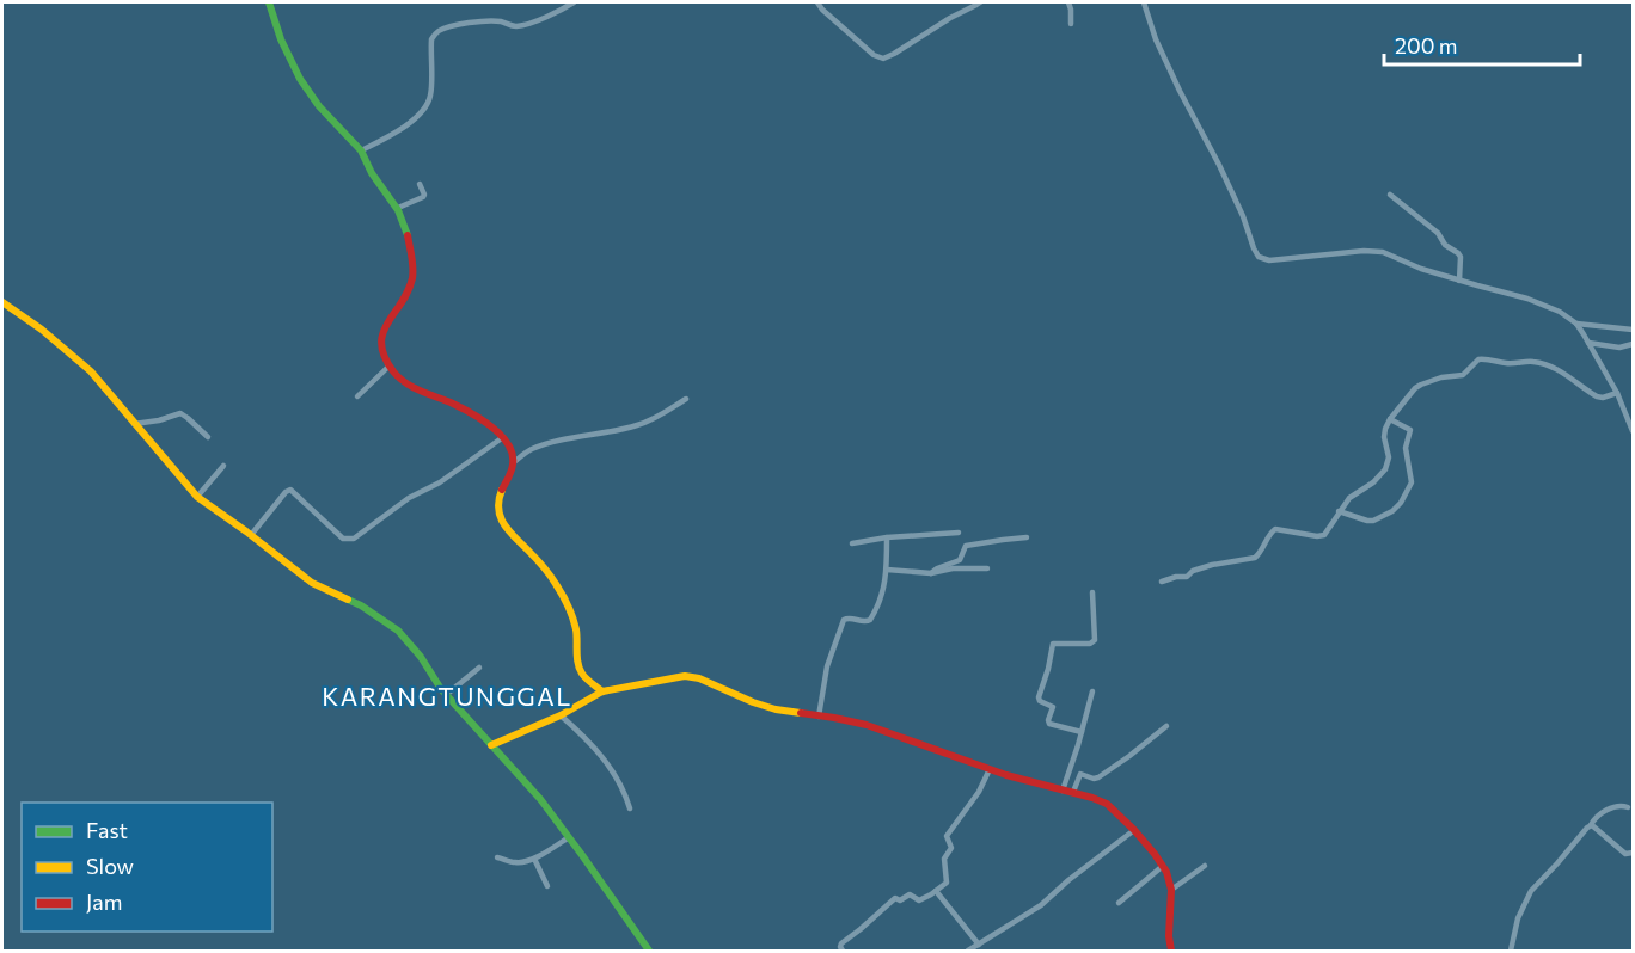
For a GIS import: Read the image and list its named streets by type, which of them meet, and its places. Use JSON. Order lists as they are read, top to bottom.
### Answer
{
  "districts": ["KARANGTUNGGAL"],
  "legend": ["Fast", "Slow", "Jam"],
  "scale_bar": "200 m"
}
